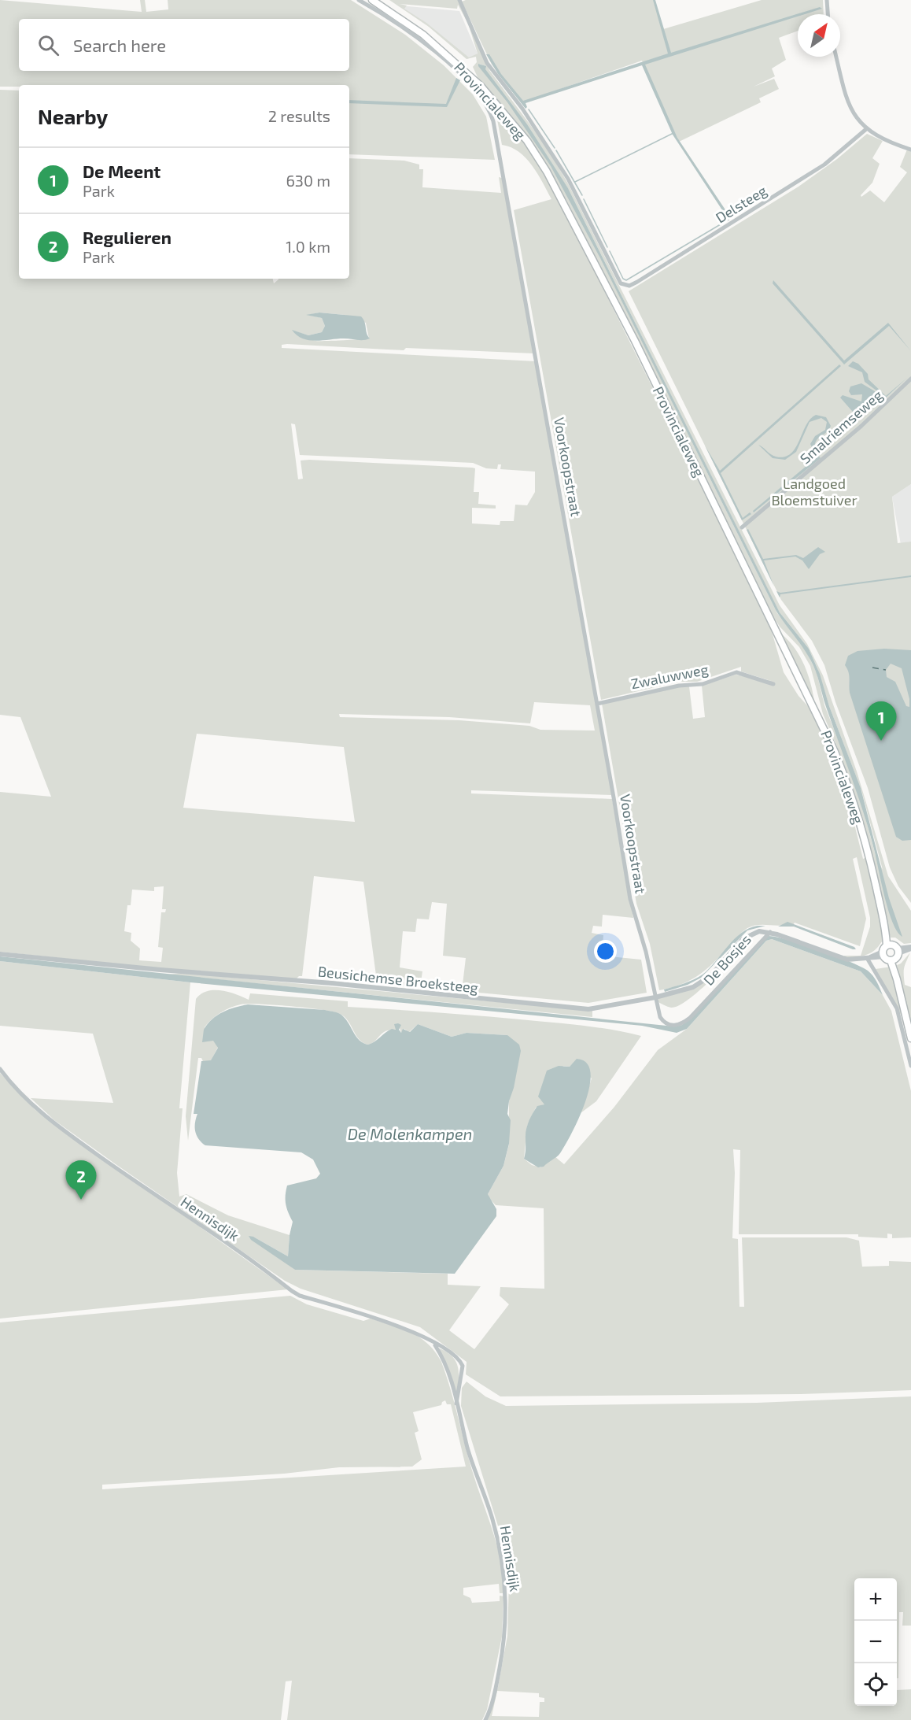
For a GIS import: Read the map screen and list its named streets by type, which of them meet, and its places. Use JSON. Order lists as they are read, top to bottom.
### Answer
{
  "streets": {
    "highway": ["Provincialeweg"],
    "street": [
      "Delsteeg",
      "Smalriemseweg",
      "Voorkoopstraat",
      "Zwaluwweg",
      "De Bosjes",
      "Beusichemse Broeksteeg",
      "Hennisdijk"
    ]
  },
  "crossings": [
    ["Provincialeweg", "De Bosjes"],
    ["Voorkoopstraat", "Zwaluwweg"],
    ["Voorkoopstraat", "De Bosjes"],
    ["Voorkoopstraat", "Beusichemse Broeksteeg"],
    ["De Bosjes", "Beusichemse Broeksteeg"]
  ],
  "water": ["De Molenkampen"],
  "parks": ["Landgoed Bloemstuiver"],
  "north": "top right",
  "page": {
    "search": "Search here",
    "heading": ["Nearby", "2 results"],
    "list": [
      {
        "mark": "1",
        "name": "De Meent",
        "note": "Park",
        "value": "630 m"
      },
      {
        "mark": "2",
        "name": "Regulieren",
        "note": "Park",
        "value": "1.0 km"
      }
    ],
    "pins": ["1", "2"],
    "map_buttons": ["+", "−"]
  }
}
